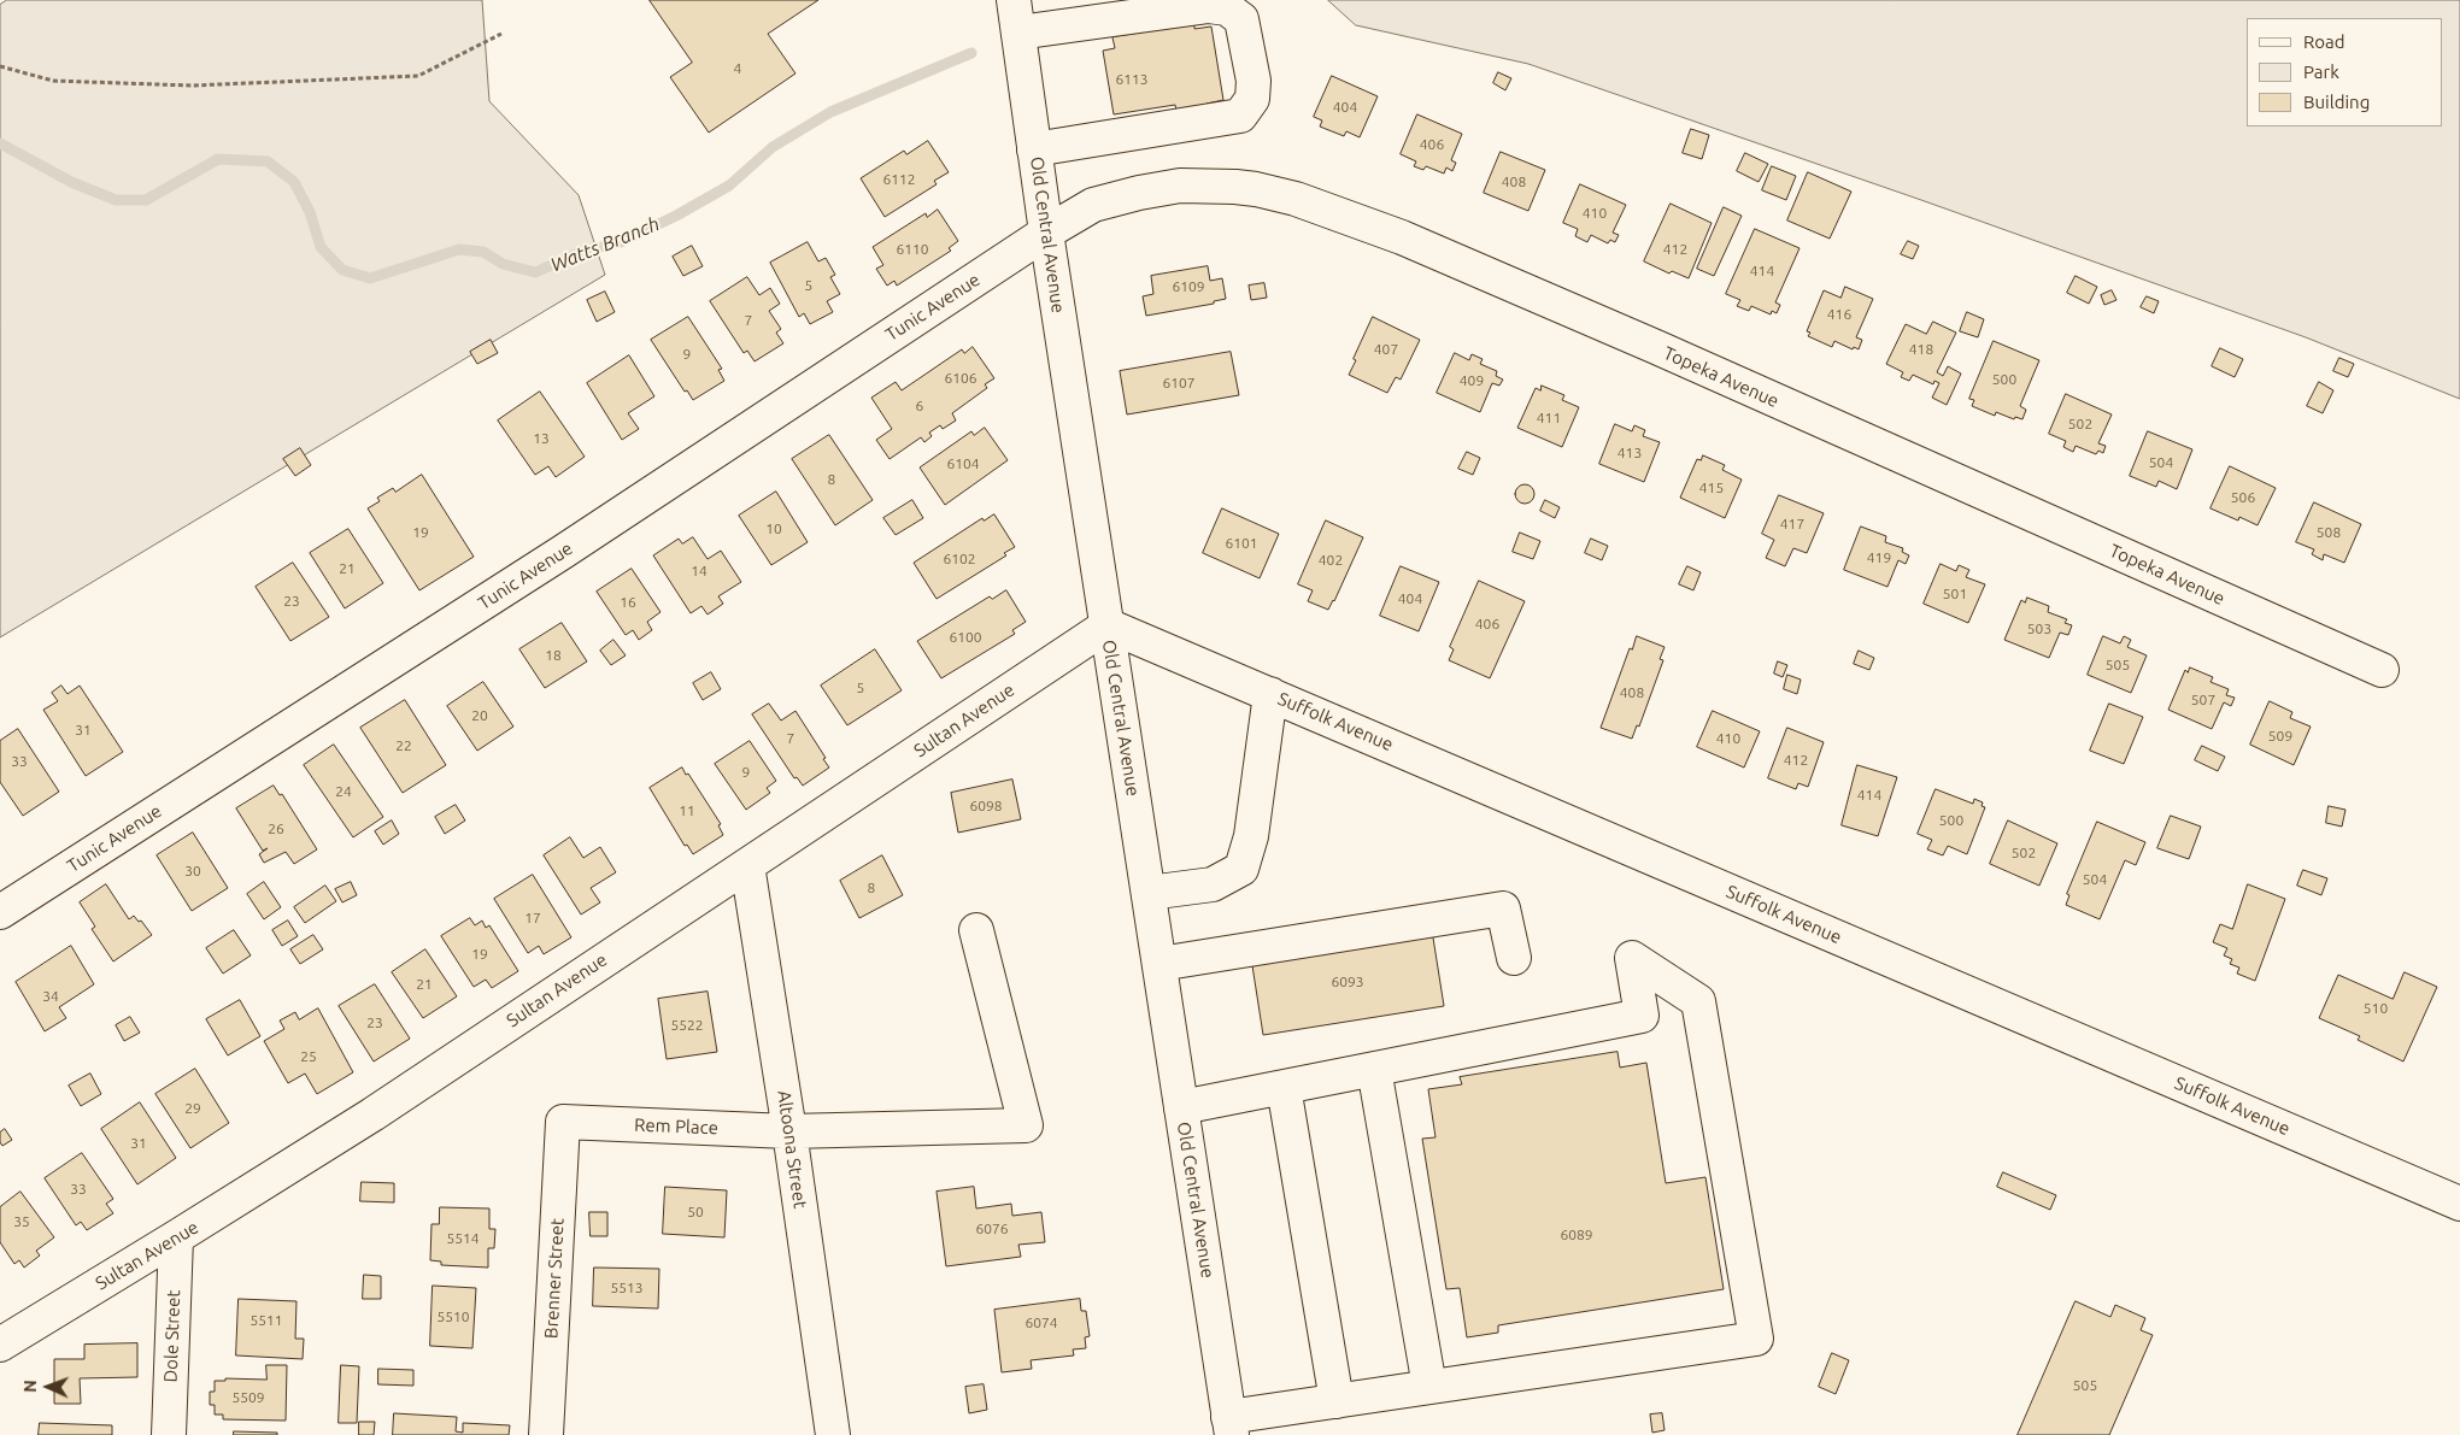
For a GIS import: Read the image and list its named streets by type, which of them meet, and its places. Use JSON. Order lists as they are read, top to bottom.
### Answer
{
  "streets": {
    "street": [
      "Old Central Avenue",
      "Tunic Avenue",
      "Topeka Avenue",
      "Sultan Avenue",
      "Suffolk Avenue",
      "Rem Place",
      "Altoona Street",
      "Brenner Street",
      "Dole Street"
    ]
  },
  "crossings": [
    ["Old Central Avenue", "Tunic Avenue"],
    ["Old Central Avenue", "Topeka Avenue"],
    ["Old Central Avenue", "Sultan Avenue"],
    ["Old Central Avenue", "Suffolk Avenue"],
    ["Tunic Avenue", "Topeka Avenue"],
    ["Sultan Avenue", "Suffolk Avenue"],
    ["Sultan Avenue", "Altoona Street"],
    ["Sultan Avenue", "Dole Street"],
    ["Rem Place", "Altoona Street"],
    ["Rem Place", "Brenner Street"]
  ],
  "water": ["Watts Branch"],
  "house_numbers": [
    "4",
    "6113",
    "404",
    "406",
    "6112",
    "408",
    "410",
    "6110",
    "412",
    "414",
    "5",
    "6109",
    "416",
    "7",
    "407",
    "418",
    "9",
    "6106",
    "500",
    "409",
    "6107",
    "6",
    "411",
    "502",
    "13",
    "413",
    "504",
    "6104",
    "8",
    "415",
    "506",
    "417",
    "10",
    "19",
    "508",
    "6101",
    "419",
    "6102",
    "402",
    "21",
    "14",
    "501",
    "404",
    "23",
    "16",
    "406",
    "503",
    "6100",
    "18",
    "505",
    "5",
    "408",
    "507",
    "20",
    "31",
    "509",
    "7",
    "410",
    "22",
    "412",
    "33",
    "9",
    "24",
    "414",
    "6098",
    "11",
    "500",
    "26",
    "502",
    "30",
    "504",
    "8",
    "17",
    "19",
    "6093",
    "21",
    "34",
    "510",
    "23",
    "5522",
    "25",
    "29",
    "31",
    "33",
    "50",
    "35",
    "6076",
    "6089",
    "5514",
    "5513",
    "5510",
    "5511",
    "6074",
    "505",
    "5509"
  ],
  "legend": ["Road", "Park", "Building"],
  "north": "left"
}
